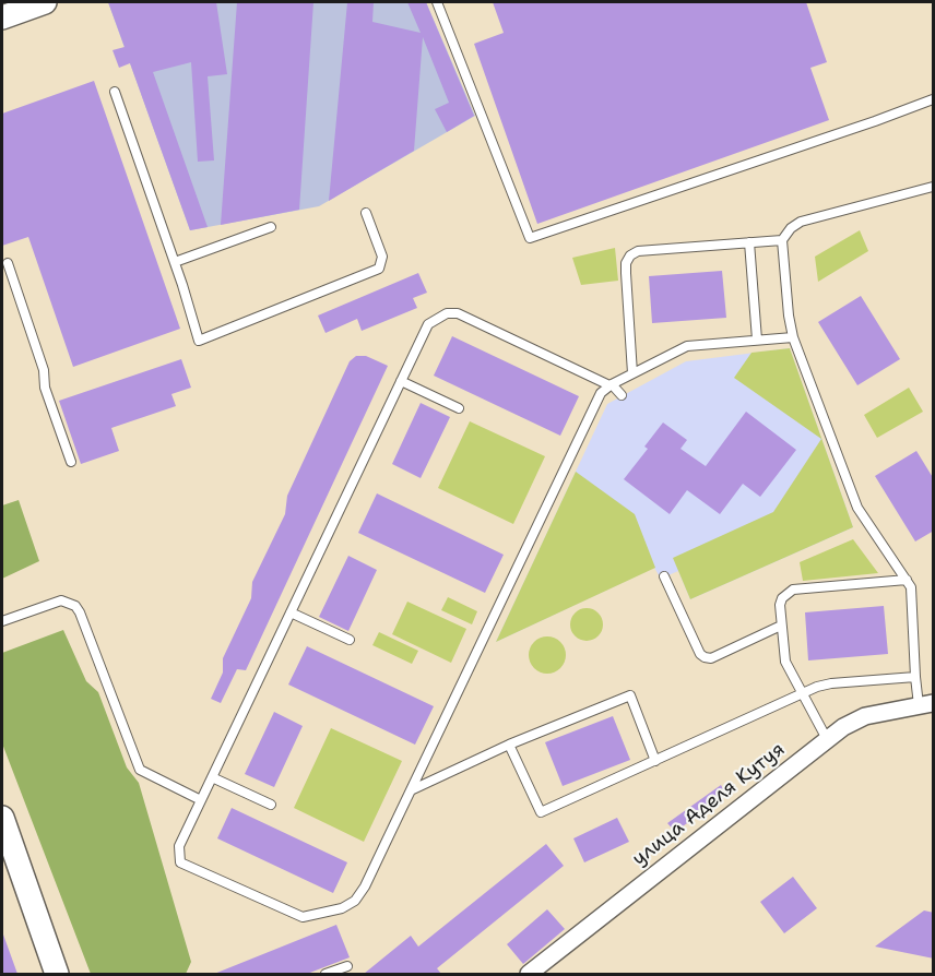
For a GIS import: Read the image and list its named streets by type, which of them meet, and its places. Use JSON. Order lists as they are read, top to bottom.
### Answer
{
  "streets": {
    "street": ["улица Аделя Кутуя"]
  }
}
